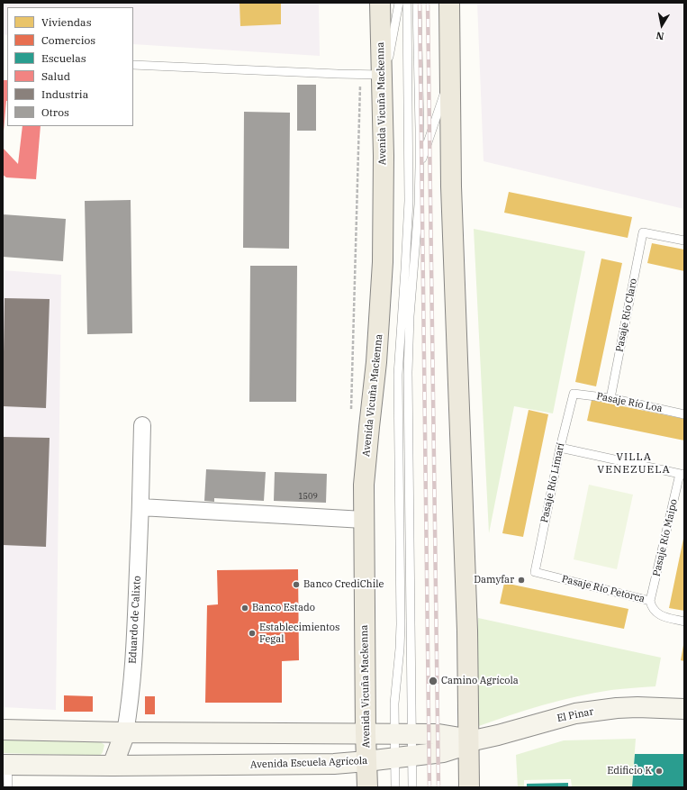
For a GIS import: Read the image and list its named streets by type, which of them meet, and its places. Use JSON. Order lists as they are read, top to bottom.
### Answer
{
  "streets": {
    "main road": ["Avenida Vicuña Mackenna", "El Pinar", "Avenida Escuela Agrícola"],
    "street": ["Eduardo de Calixto"],
    "lane": [
      "Pasaje Río Claro",
      "Pasaje Río Loa",
      "Pasaje Río Limarí",
      "Pasaje Río Maipo",
      "Pasaje Río Petorca"
    ]
  },
  "crossings": [
    ["Avenida Vicuña Mackenna", "Avenida Escuela Agrícola"],
    ["Pasaje Río Claro", "Pasaje Río Loa"],
    ["Pasaje Río Loa", "Pasaje Río Limarí"],
    ["Pasaje Río Limarí", "Pasaje Río Petorca"],
    ["Pasaje Río Maipo", "Pasaje Río Petorca"],
    ["El Pinar", "Avenida Escuela Agrícola"]
  ],
  "districts": ["VILLA VENEZUELA"],
  "places": [
    "Damyfar",
    "Banco CrediChile",
    "Banco Estado",
    "Establecimientos Fegal",
    "Camino Agrícola",
    "Edificio K"
  ],
  "house_numbers": ["1509"],
  "legend": [
    "Viviendas",
    "Comercios",
    "Escuelas",
    "Salud",
    "Industria",
    "Otros"
  ],
  "north": "bottom"
}
